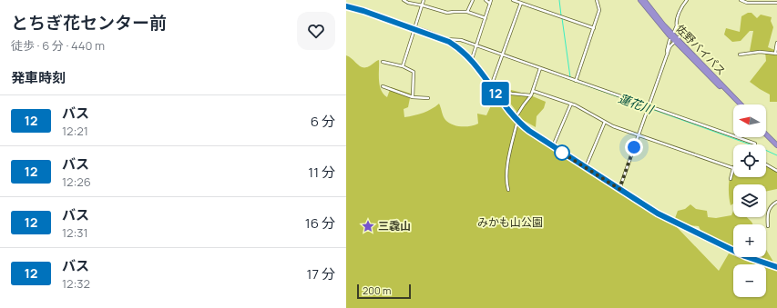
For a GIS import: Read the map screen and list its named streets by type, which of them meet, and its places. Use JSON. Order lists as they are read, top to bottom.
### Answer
{
  "streets": {
    "highway": ["佐野バイパス"]
  },
  "water": ["蓮花川"],
  "parks": ["みかも山公園"],
  "places": {
    "place": ["三毳山"]
  },
  "lines": ["bus line 12"],
  "scale_bar": "200 m",
  "north": "left",
  "page": {
    "heading": [
      ["とちぎ花センター前", "徒歩 · 6 分 · 440 m"],
      "発車時刻"
    ],
    "on_map": "12",
    "list": [
      {
        "mark": "12",
        "name": "バス",
        "note": "12:21",
        "value": "6 分"
      },
      {
        "mark": "12",
        "name": "バス",
        "note": "12:26",
        "value": "11 分"
      },
      {
        "mark": "12",
        "name": "バス",
        "note": "12:31",
        "value": "16 分"
      },
      {
        "mark": "12",
        "name": "バス",
        "note": "12:32",
        "value": "17 分"
      }
    ],
    "map_buttons": ["+", "−"],
    "scale": "200 m"
  }
}
